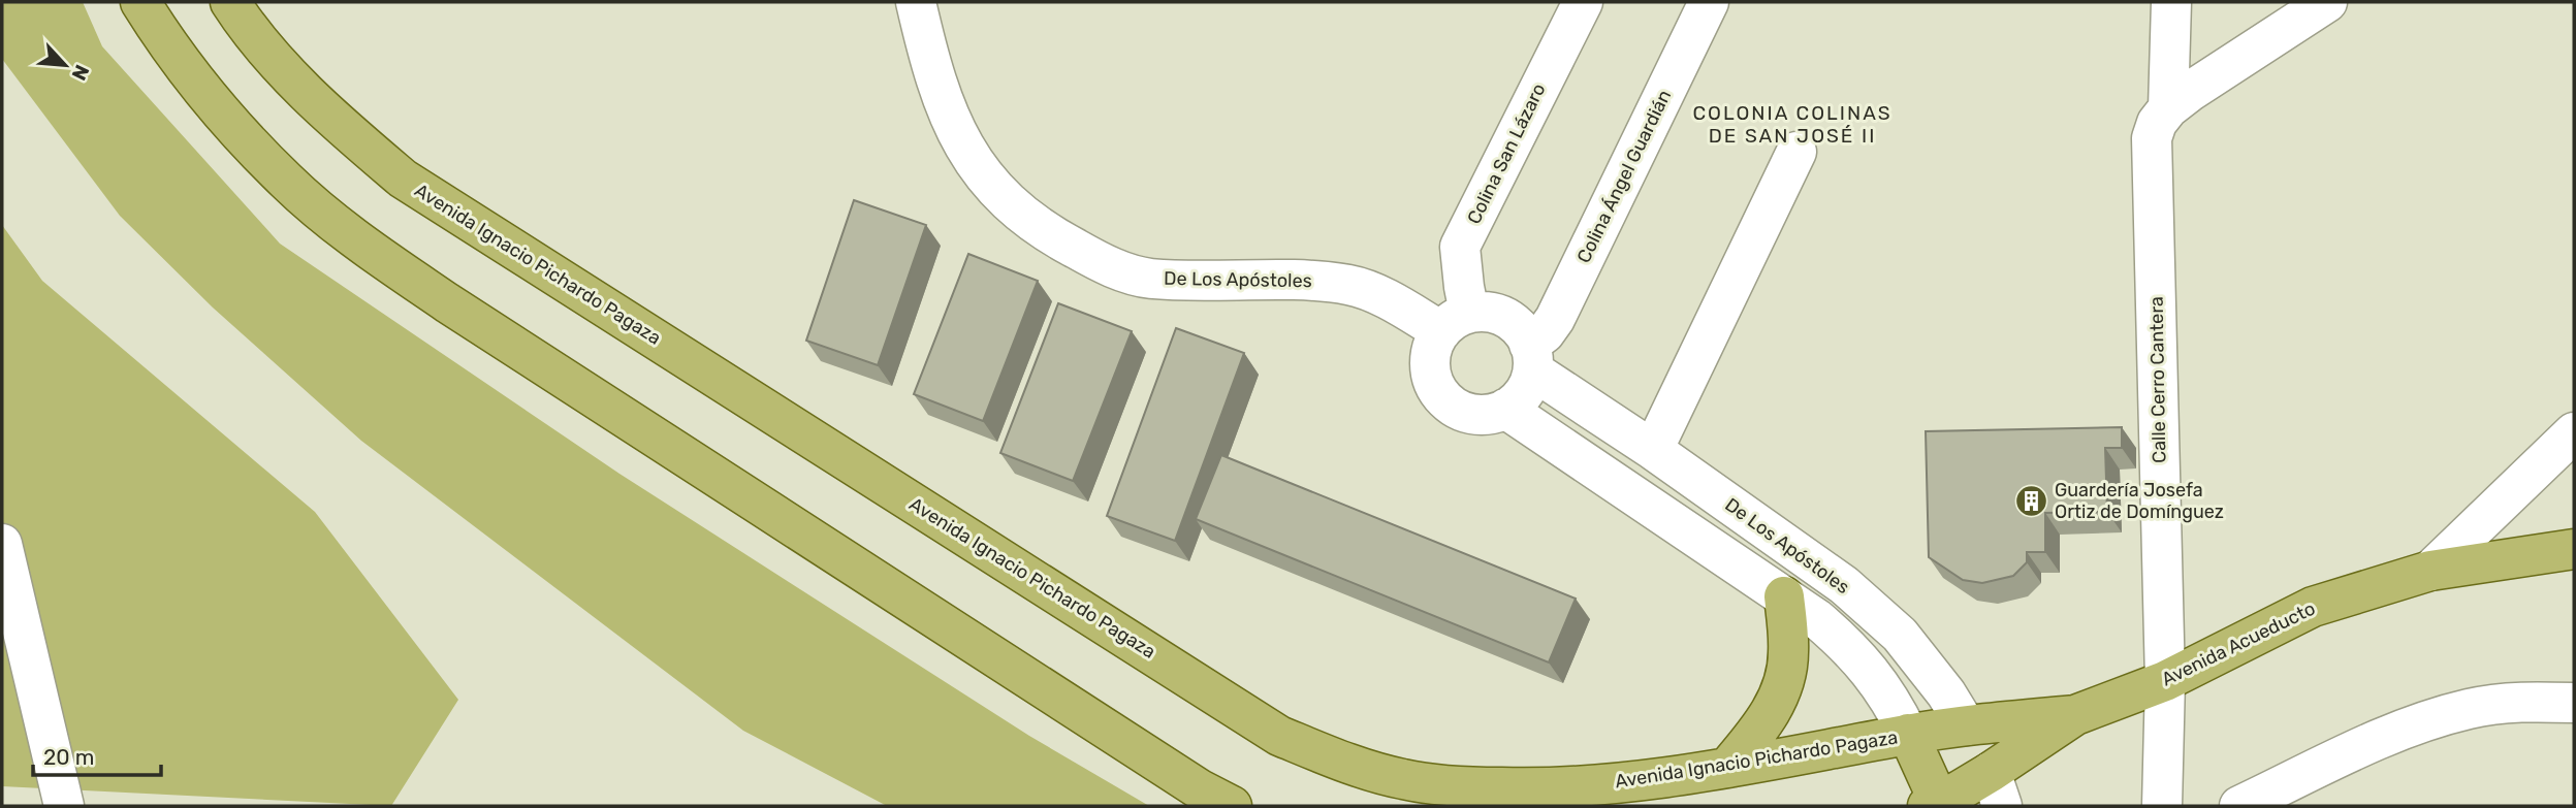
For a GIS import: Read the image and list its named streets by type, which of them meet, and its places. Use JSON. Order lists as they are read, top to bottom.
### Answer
{
  "streets": {
    "main road": ["Avenida Ignacio Pichardo Pagaza", "De Los Apóstoles", "Avenida Acueducto"],
    "street": ["Colina San Lázaro", "Colina Ángel Guardián", "Calle Cerro Cantera"]
  },
  "crossings": [
    ["Colina San Lázaro", "Colina Ángel Guardián"],
    ["Colina San Lázaro", "De Los Apóstoles"],
    ["Colina Ángel Guardián", "De Los Apóstoles"],
    ["Avenida Ignacio Pichardo Pagaza", "De Los Apóstoles"],
    ["Avenida Ignacio Pichardo Pagaza", "Avenida Acueducto"],
    ["De Los Apóstoles", "Avenida Acueducto"],
    ["Calle Cerro Cantera", "Avenida Acueducto"]
  ],
  "districts": ["COLONIA COLINAS DE SAN JOSÉ II"],
  "places": {
    "building": ["Guardería Josefa Ortiz de Domínguez"]
  },
  "scale_bar": "20 m",
  "north": "bottom right"
}
